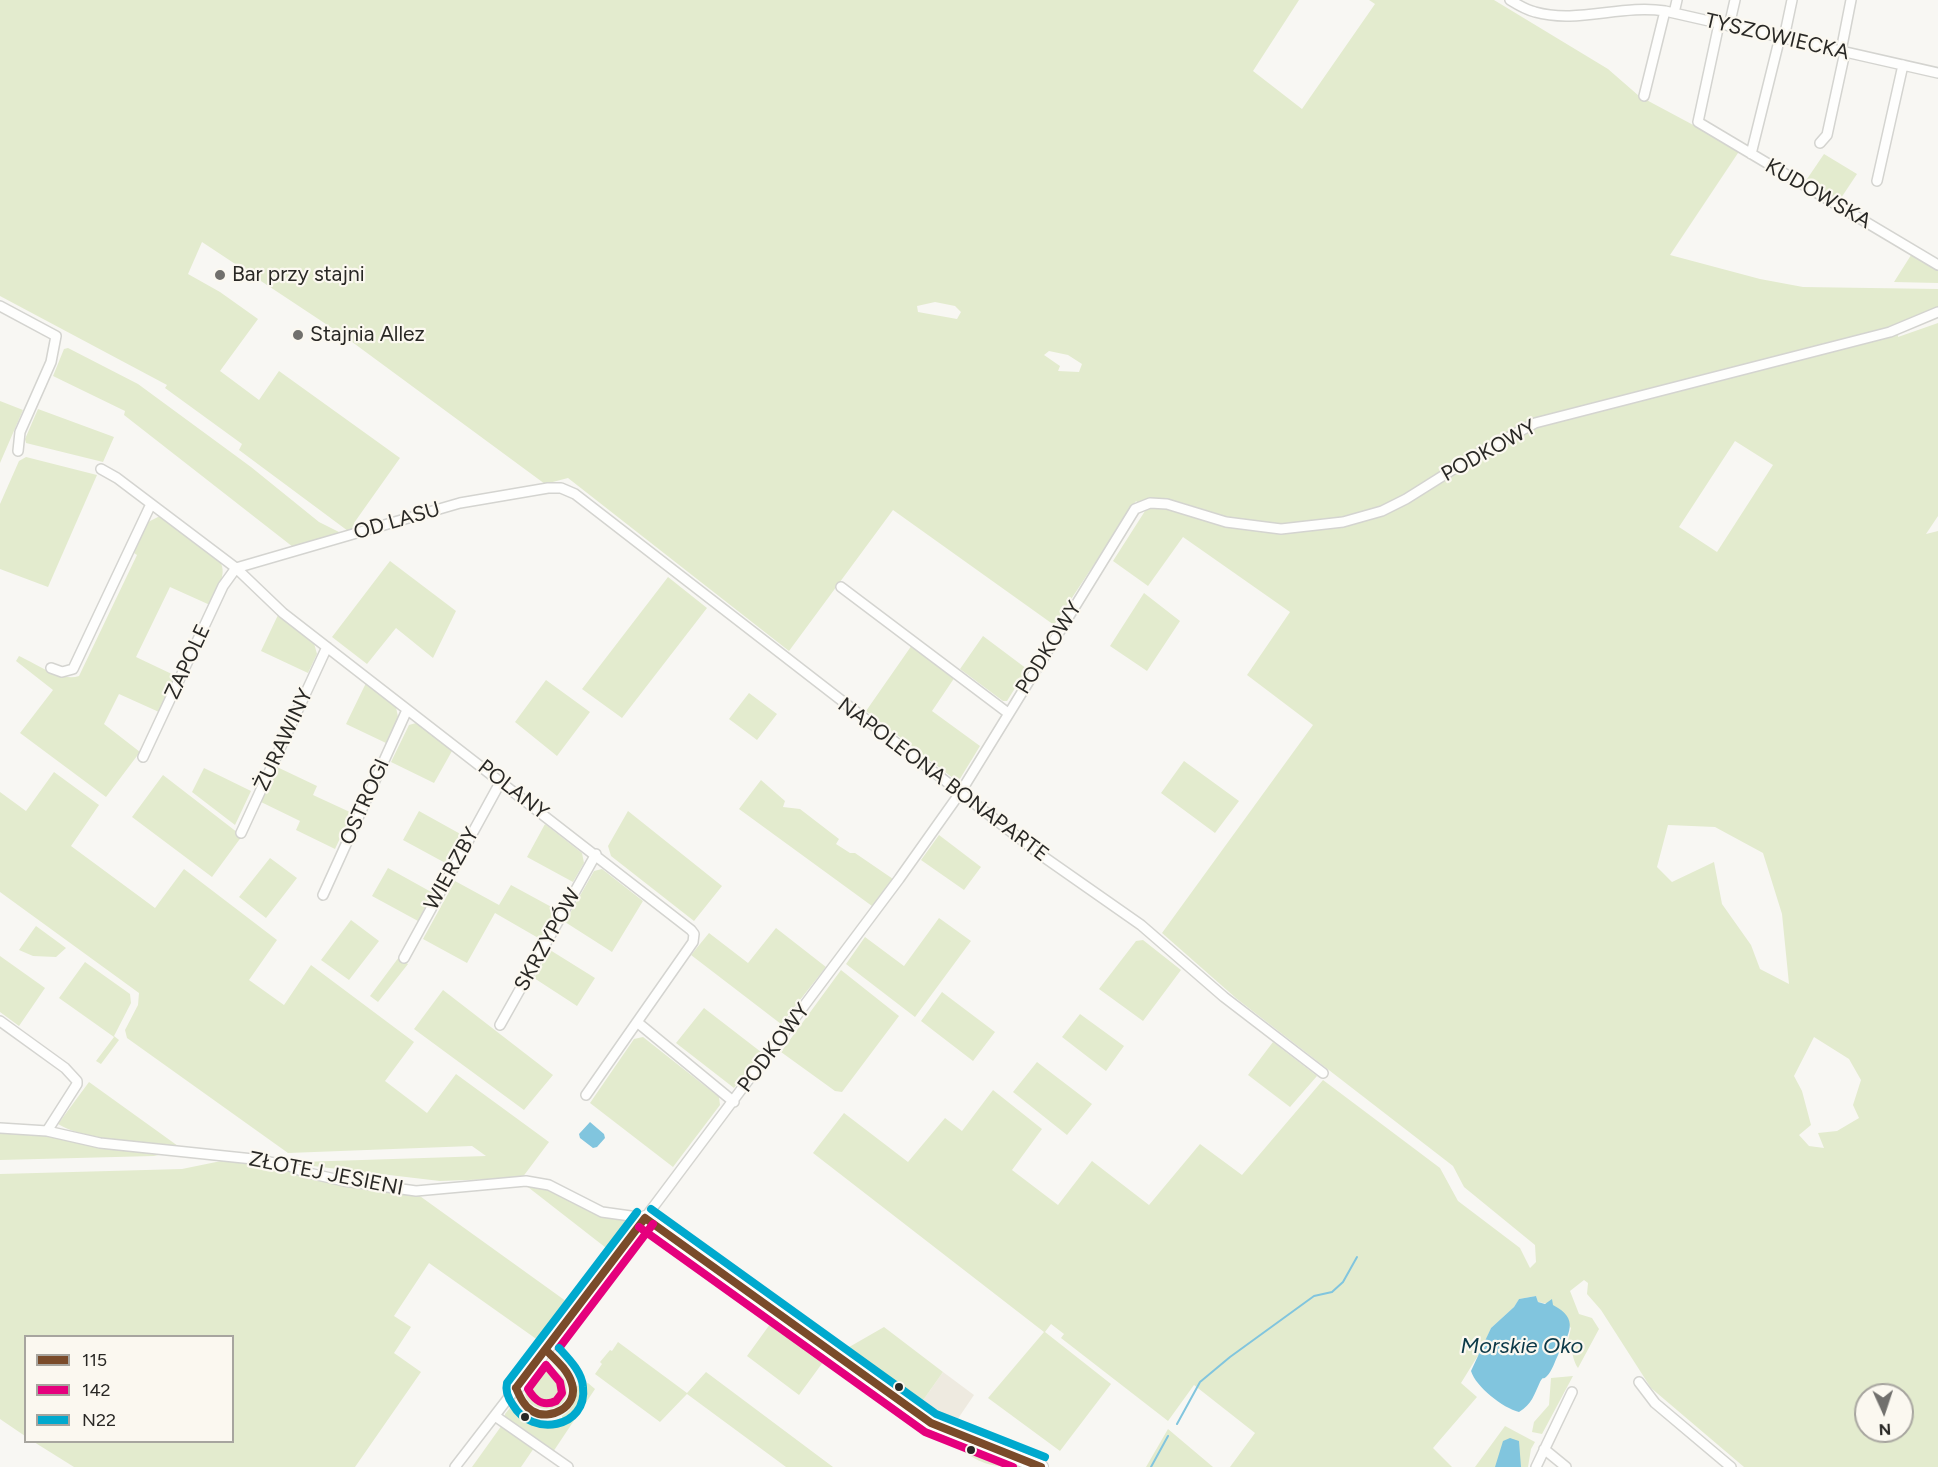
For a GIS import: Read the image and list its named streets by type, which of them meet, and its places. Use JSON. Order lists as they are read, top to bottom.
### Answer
{
  "streets": {
    "street": [
      "TYSZOWIECKA",
      "KUDOWSKA",
      "PODKOWY",
      "OD LASU",
      "ZAPOLE",
      "ŻURAWINY",
      "NAPOLEONA BONAPARTE",
      "POLANY",
      "OSTROGI",
      "WIERZBY",
      "SKRZYPÓW",
      "ZŁOTEJ JESIENI"
    ]
  },
  "crossings": [
    ["TYSZOWIECKA", "KUDOWSKA"],
    ["PODKOWY", "NAPOLEONA BONAPARTE"],
    ["PODKOWY", "ZŁOTEJ JESIENI"],
    ["OD LASU", "ZAPOLE"],
    ["OD LASU", "NAPOLEONA BONAPARTE"],
    ["OD LASU", "POLANY"],
    ["ZAPOLE", "POLANY"],
    ["ŻURAWINY", "POLANY"],
    ["POLANY", "OSTROGI"],
    ["POLANY", "WIERZBY"],
    ["POLANY", "SKRZYPÓW"]
  ],
  "water": ["Morskie Oko"],
  "places": ["Bar przy stajni", "Stajnia Allez"],
  "lines": ["transit line N22", "transit line 115", "transit line 142"],
  "legend": ["115", "142", "N22"],
  "north": "bottom"
}
